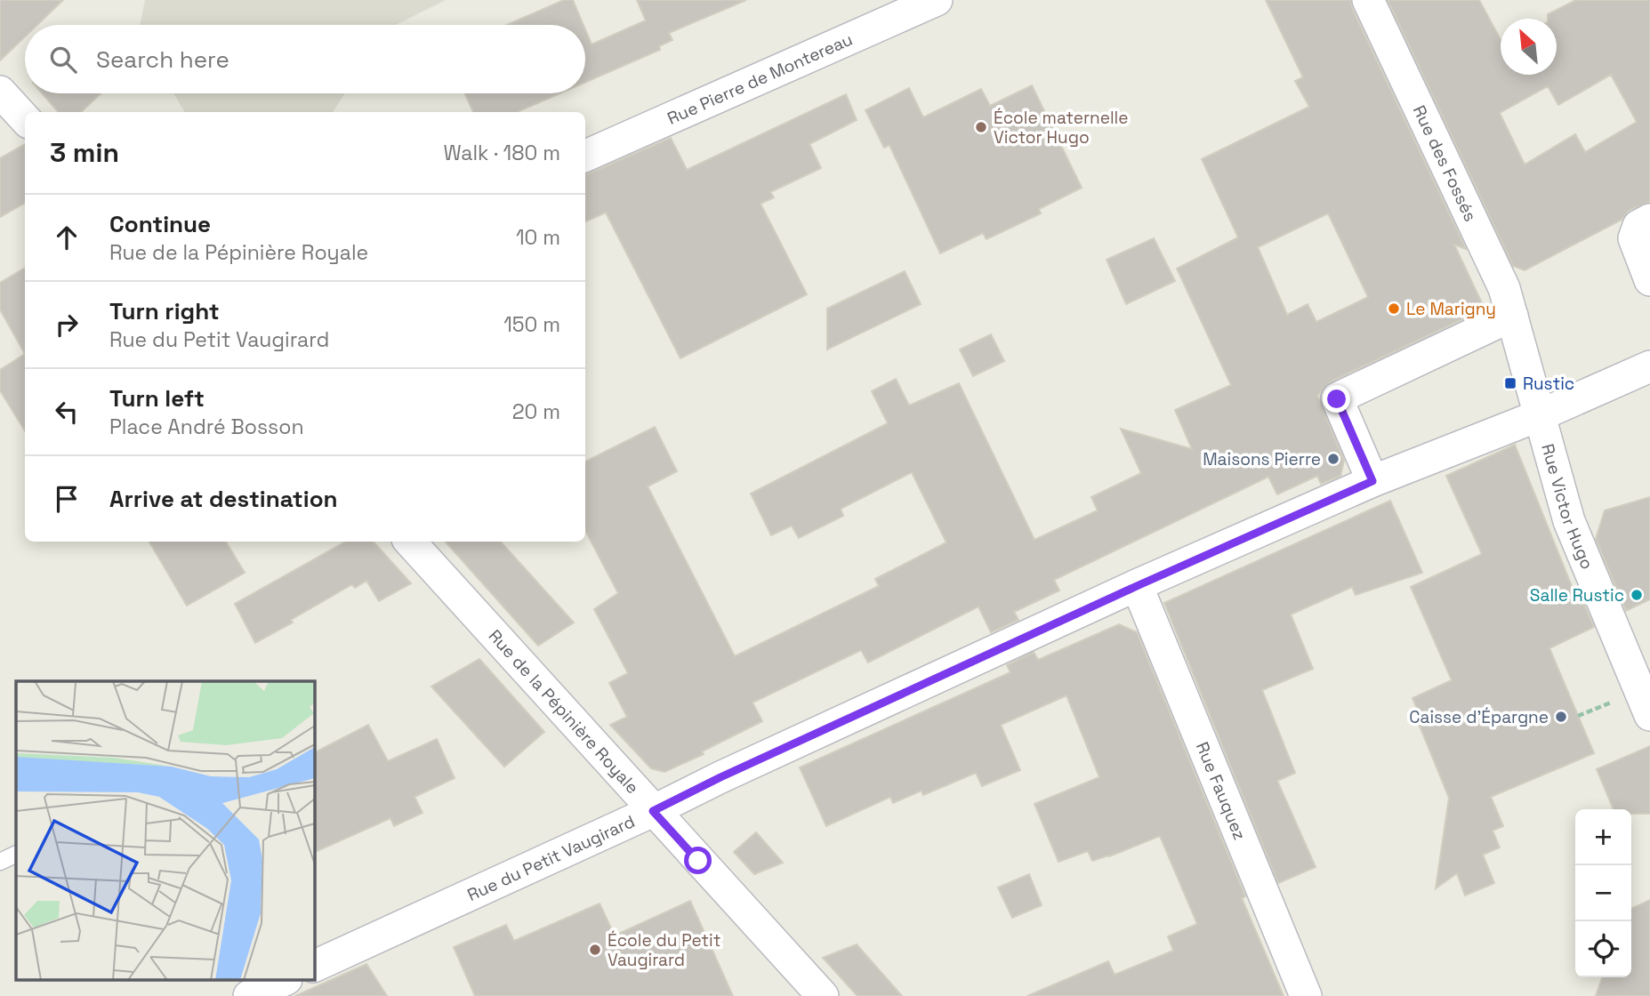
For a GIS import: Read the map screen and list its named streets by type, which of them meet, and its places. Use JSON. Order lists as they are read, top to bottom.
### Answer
{
  "streets": {
    "street": [
      "Rue Pierre de Montereau",
      "Rue des Fossés",
      "Rue Victor Hugo",
      "Rue de la Pépinière Royale",
      "Rue Fauquez",
      "Rue du Petit Vaugirard"
    ]
  },
  "crossings": [
    ["Rue des Fossés", "Rue Victor Hugo"],
    ["Rue Victor Hugo", "Rue du Petit Vaugirard"],
    ["Rue de la Pépinière Royale", "Rue du Petit Vaugirard"],
    ["Rue Fauquez", "Rue du Petit Vaugirard"]
  ],
  "places": {
    "other": [
      "École maternelle Victor Hugo",
      "Le Marigny",
      "Maisons Pierre",
      "Salle Rustic",
      "Caisse d'Épargne",
      "École du Petit Vaugirard"
    ],
    "transit": ["Rustic"]
  },
  "north": "top left",
  "page": {
    "search": "Search here",
    "heading": ["3 min", "Walk · 180 m"],
    "list": [
      ["Continue", "Rue de la Pépinière Royale", "10 m"],
      ["Turn right", "Rue du Petit Vaugirard", "150 m"],
      ["Turn left", "Place André Bosson", "20 m"],
      "Arrive at destination"
    ],
    "map_buttons": ["+", "−"]
  }
}
